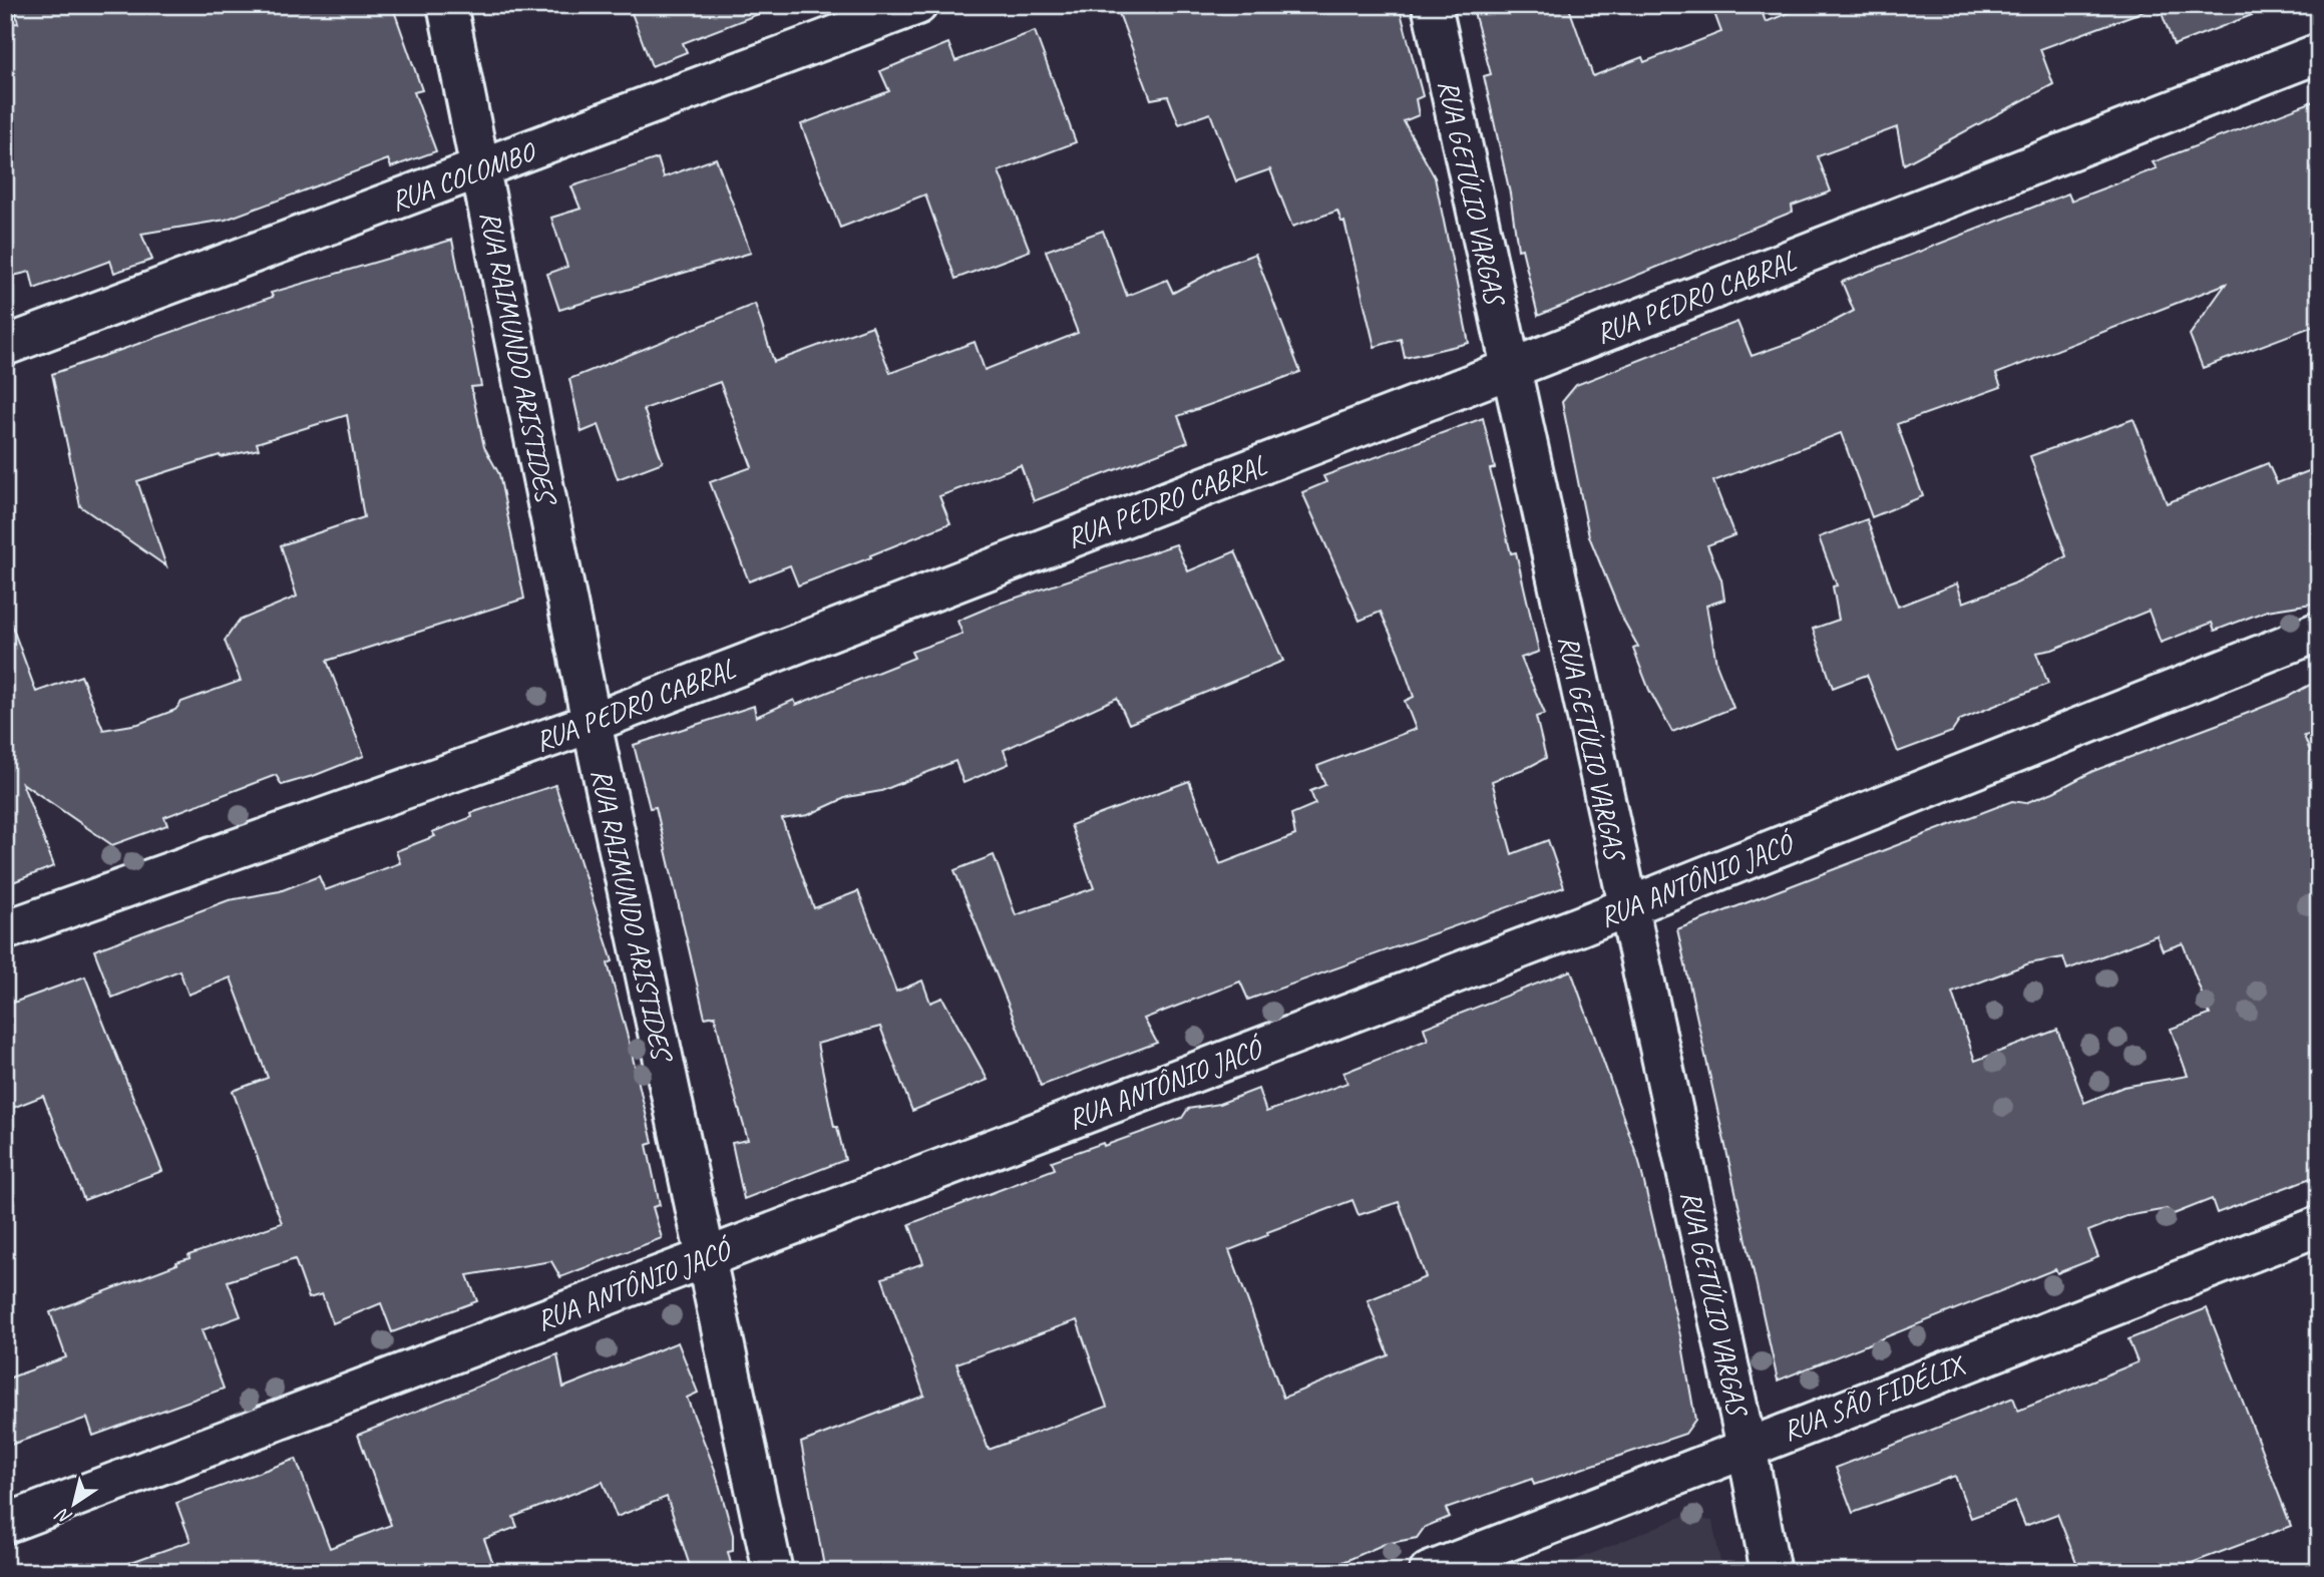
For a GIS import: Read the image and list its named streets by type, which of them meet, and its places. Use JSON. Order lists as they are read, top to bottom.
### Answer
{
  "streets": {
    "street": [
      "RUA COLOMBO",
      "RUA GETÚLIO VARGAS",
      "RUA PEDRO CABRAL",
      "RUA RAIMUNDO ARISTIDES",
      "RUA ANTÔNIO JACÓ",
      "RUA SÃO FIDÉLIX"
    ]
  },
  "crossings": [
    ["RUA COLOMBO", "RUA RAIMUNDO ARISTIDES"],
    ["RUA GETÚLIO VARGAS", "RUA PEDRO CABRAL"],
    ["RUA GETÚLIO VARGAS", "RUA ANTÔNIO JACÓ"],
    ["RUA GETÚLIO VARGAS", "RUA SÃO FIDÉLIX"],
    ["RUA PEDRO CABRAL", "RUA RAIMUNDO ARISTIDES"],
    ["RUA RAIMUNDO ARISTIDES", "RUA ANTÔNIO JACÓ"]
  ],
  "north": "bottom left"
}
